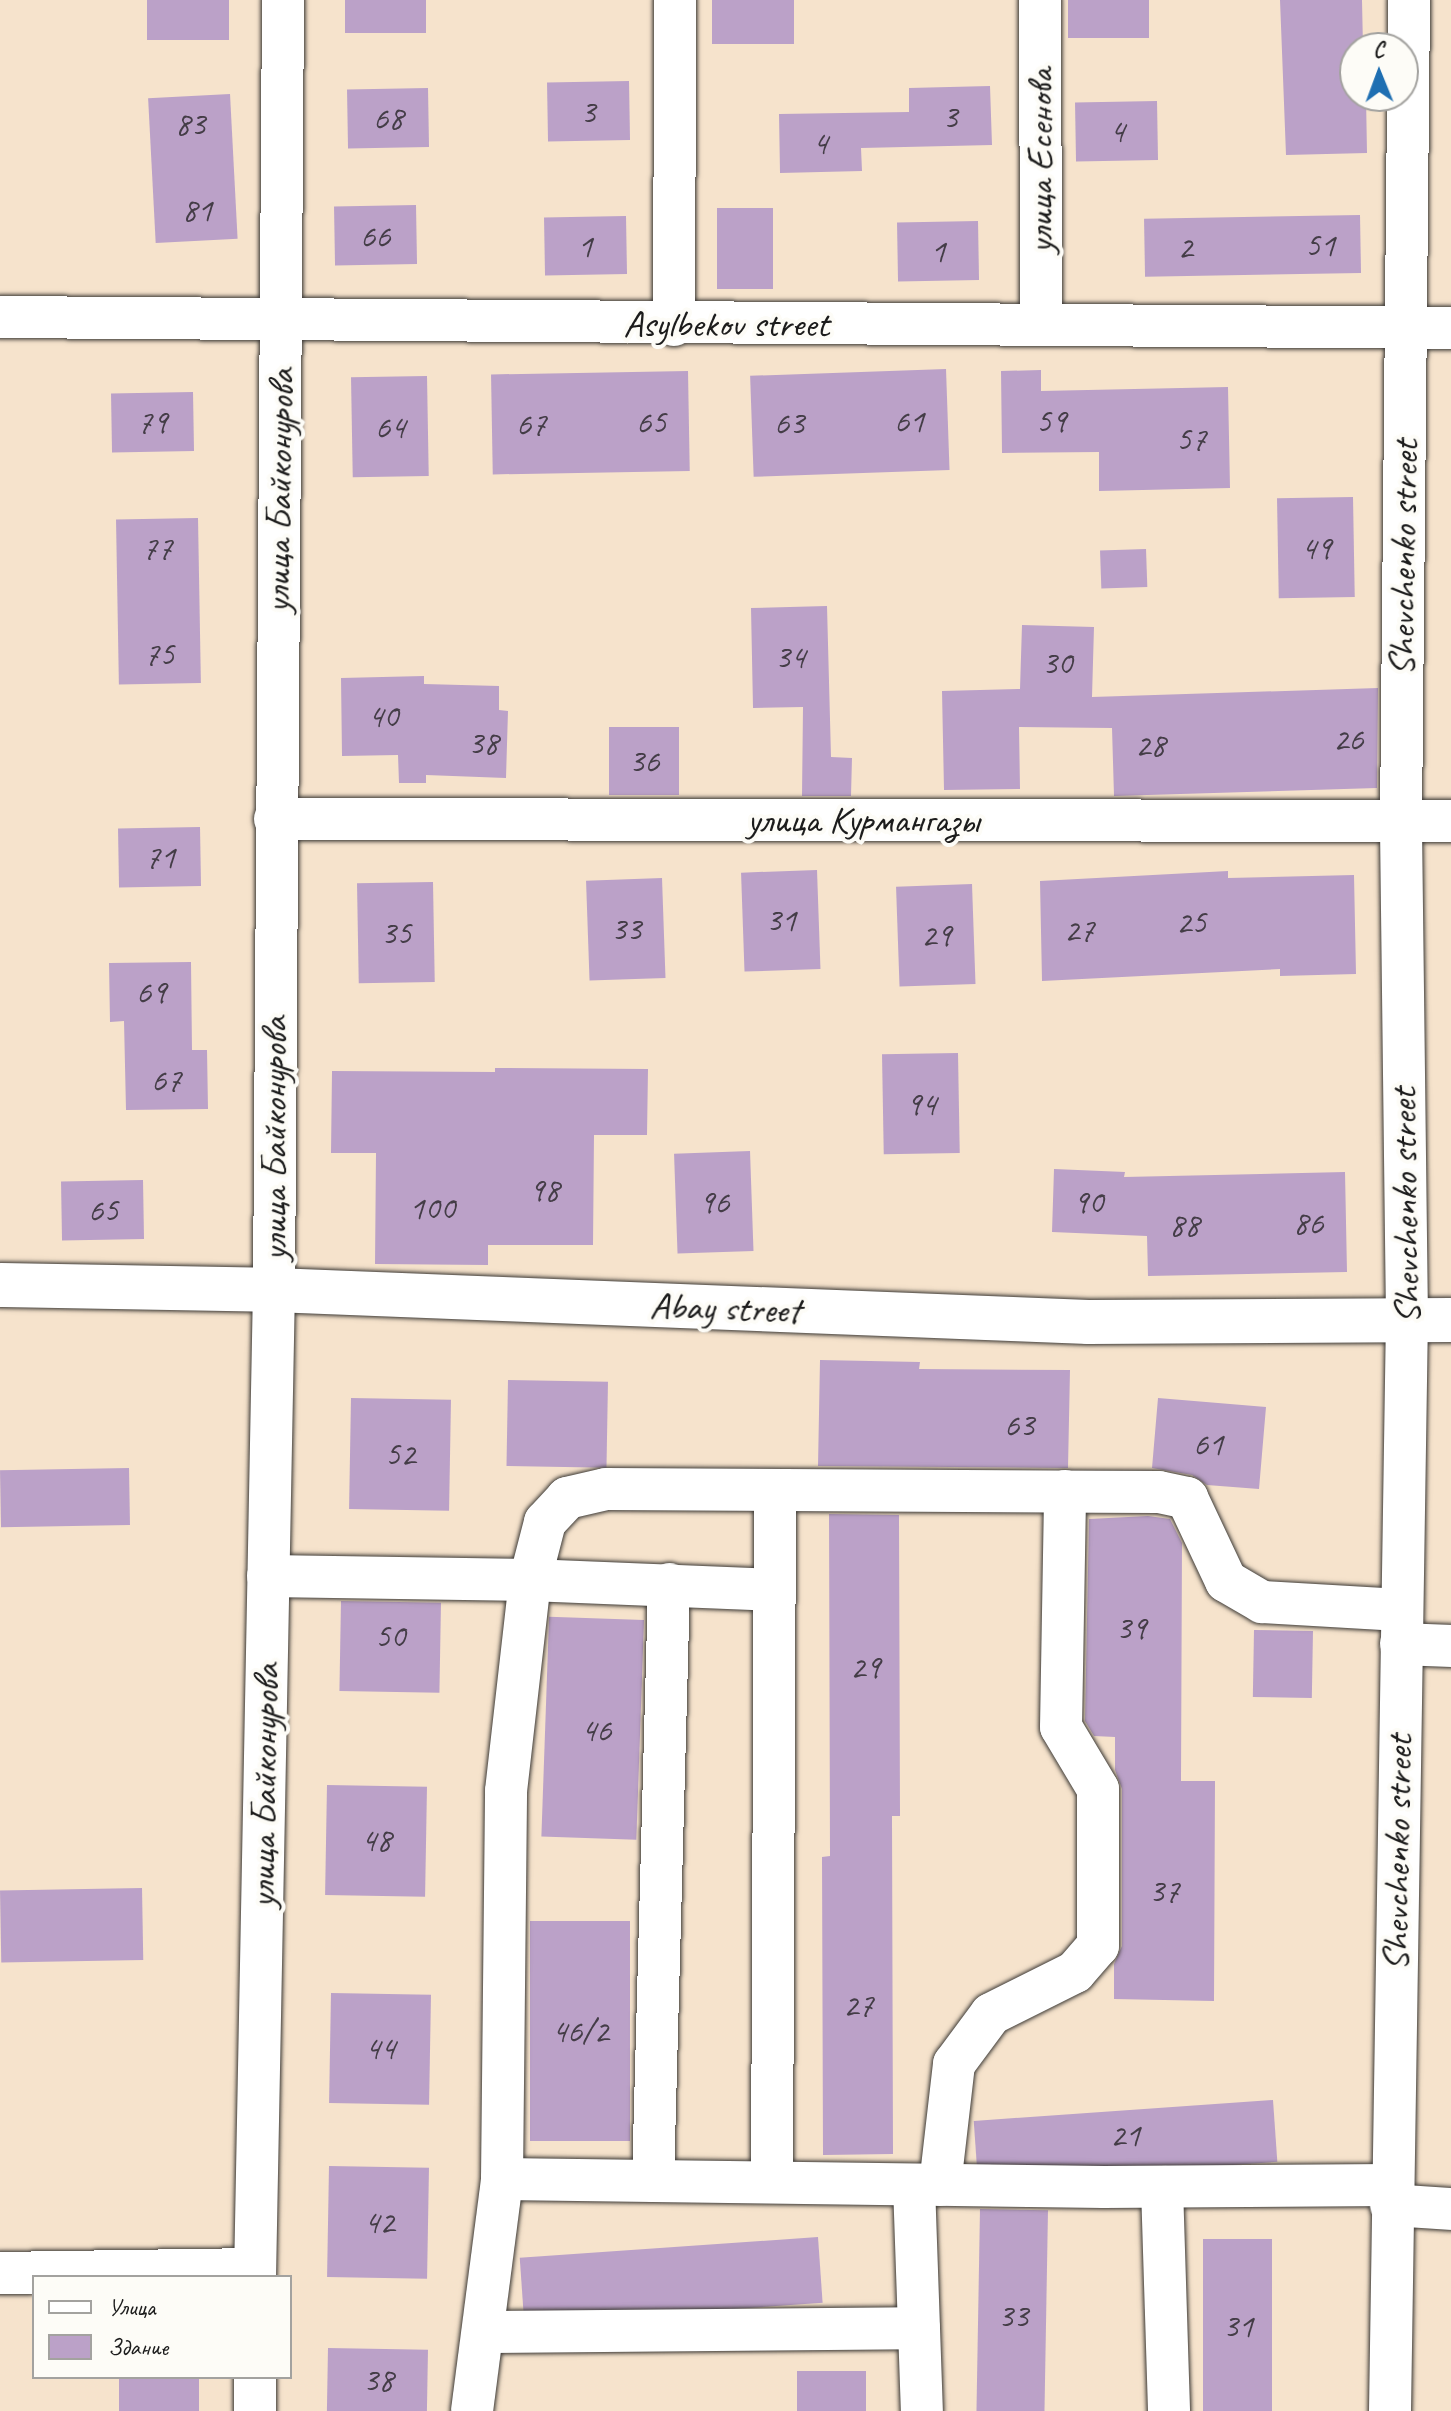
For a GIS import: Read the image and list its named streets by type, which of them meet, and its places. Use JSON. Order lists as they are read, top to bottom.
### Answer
{
  "streets": {
    "main road": ["Abay street"],
    "street": [
      "улица Есенова",
      "Asylbekov street",
      "улица Байконурова",
      "Shevchenko street",
      "улица Курмангазы"
    ]
  },
  "crossings": [
    ["улица Есенова", "Asylbekov street"],
    ["Asylbekov street", "улица Байконурова"],
    ["Asylbekov street", "Shevchenko street"],
    ["улица Байконурова", "улица Курмангазы"],
    ["улица Байконурова", "Abay street"],
    ["Shevchenko street", "улица Курмангазы"],
    ["Shevchenko street", "Abay street"]
  ],
  "house_numbers": [
    "3",
    "3",
    "68",
    "83",
    "4",
    "4",
    "81",
    "66",
    "51",
    "1",
    "2",
    "1",
    "61",
    "59",
    "79",
    "65",
    "63",
    "67",
    "64",
    "57",
    "77",
    "49",
    "75",
    "34",
    "30",
    "40",
    "26",
    "38",
    "28",
    "36",
    "71",
    "31",
    "25",
    "33",
    "27",
    "35",
    "29",
    "69",
    "67",
    "94",
    "98",
    "96",
    "90",
    "100",
    "65",
    "86",
    "88",
    "63",
    "61",
    "52",
    "39",
    "50",
    "29",
    "46",
    "48",
    "37",
    "27",
    "46/2",
    "44",
    "21",
    "42",
    "33",
    "31",
    "38"
  ],
  "legend": ["Улица", "Здание"],
  "north": "top"
}
